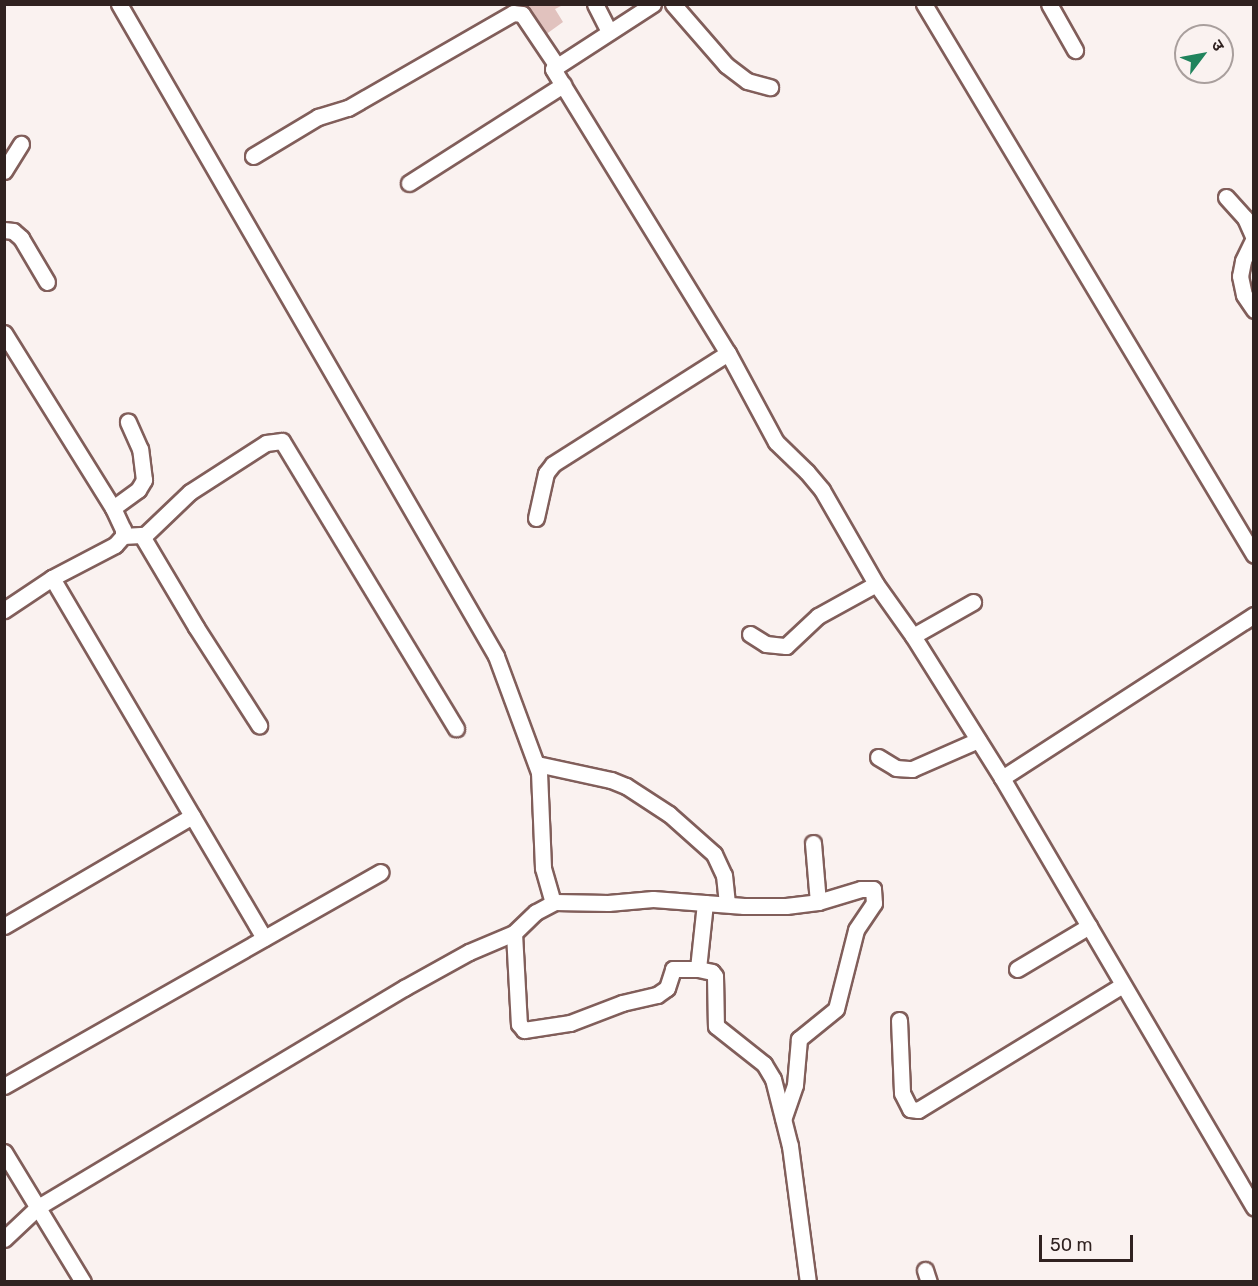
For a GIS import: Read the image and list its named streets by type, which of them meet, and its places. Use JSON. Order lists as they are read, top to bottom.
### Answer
{
  "scale_bar": "50 m",
  "north": "top right"
}
